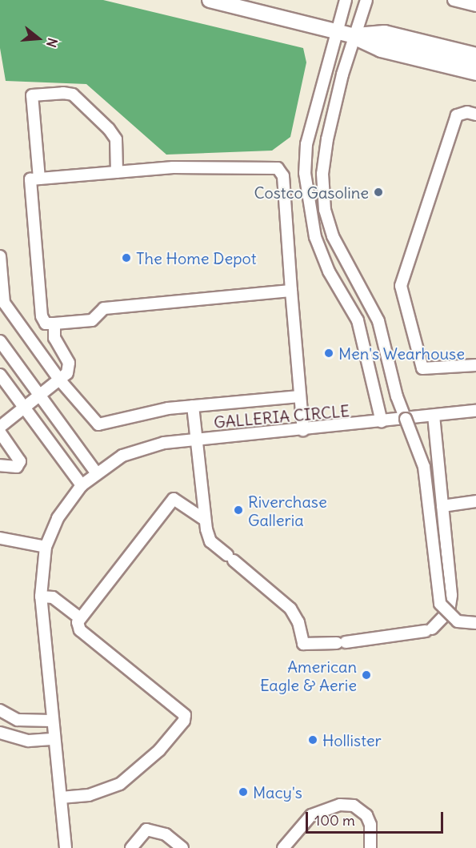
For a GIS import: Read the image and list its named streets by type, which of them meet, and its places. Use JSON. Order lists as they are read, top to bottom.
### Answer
{
  "streets": {
    "street": ["GALLERIA CIRCLE"]
  },
  "places": [
    "Costco Gasoline",
    "The Home Depot",
    "Men's Wearhouse",
    "Riverchase Galleria",
    "American Eagle & Aerie",
    "Hollister",
    "Macy's"
  ],
  "scale_bar": "100 m",
  "north": "right"
}
